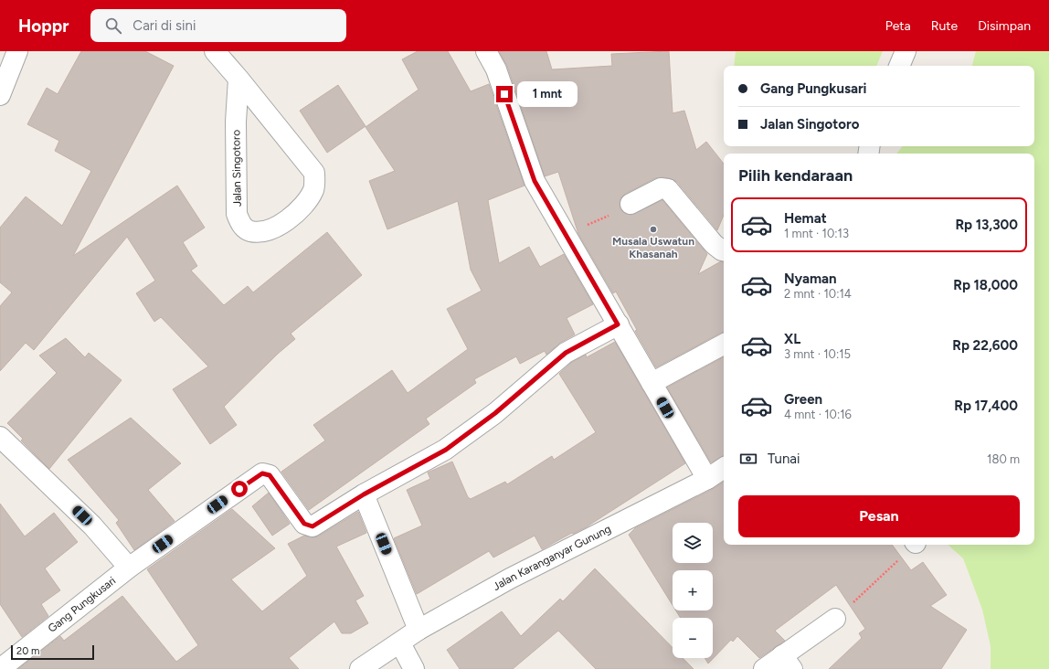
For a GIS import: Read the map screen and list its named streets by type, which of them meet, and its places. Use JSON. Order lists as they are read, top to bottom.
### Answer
{
  "streets": {
    "street": ["Jalan Singotoro", "Jalan Karanganyar Gunung", "Gang Pungkusari"]
  },
  "places": ["Musala Uswatun Khasanah"],
  "scale_bar": "20 m",
  "page": {
    "header": "Hoppr",
    "search": "Cari di sini",
    "nav": ["Peta", "Rute", "Disimpan"],
    "banner": ["Gang Pungkusari", "Jalan Singotoro"],
    "bubble": "1 mnt",
    "heading": "Pilih kendaraan",
    "list": [
      {
        "name": "Hemat",
        "note": "1 mnt · 10:13",
        "value": "Rp 13,300"
      },
      {
        "name": "Nyaman",
        "note": "2 mnt · 10:14",
        "value": "Rp 18,000"
      },
      {
        "name": "XL",
        "note": "3 mnt · 10:15",
        "value": "Rp 22,600"
      },
      {
        "name": "Green",
        "note": "4 mnt · 10:16",
        "value": "Rp 17,400"
      }
    ],
    "pay": ["Tunai", "180 m"],
    "buttons": "Pesan",
    "map_buttons": ["+", "−"],
    "scale": "20 m"
  }
}
